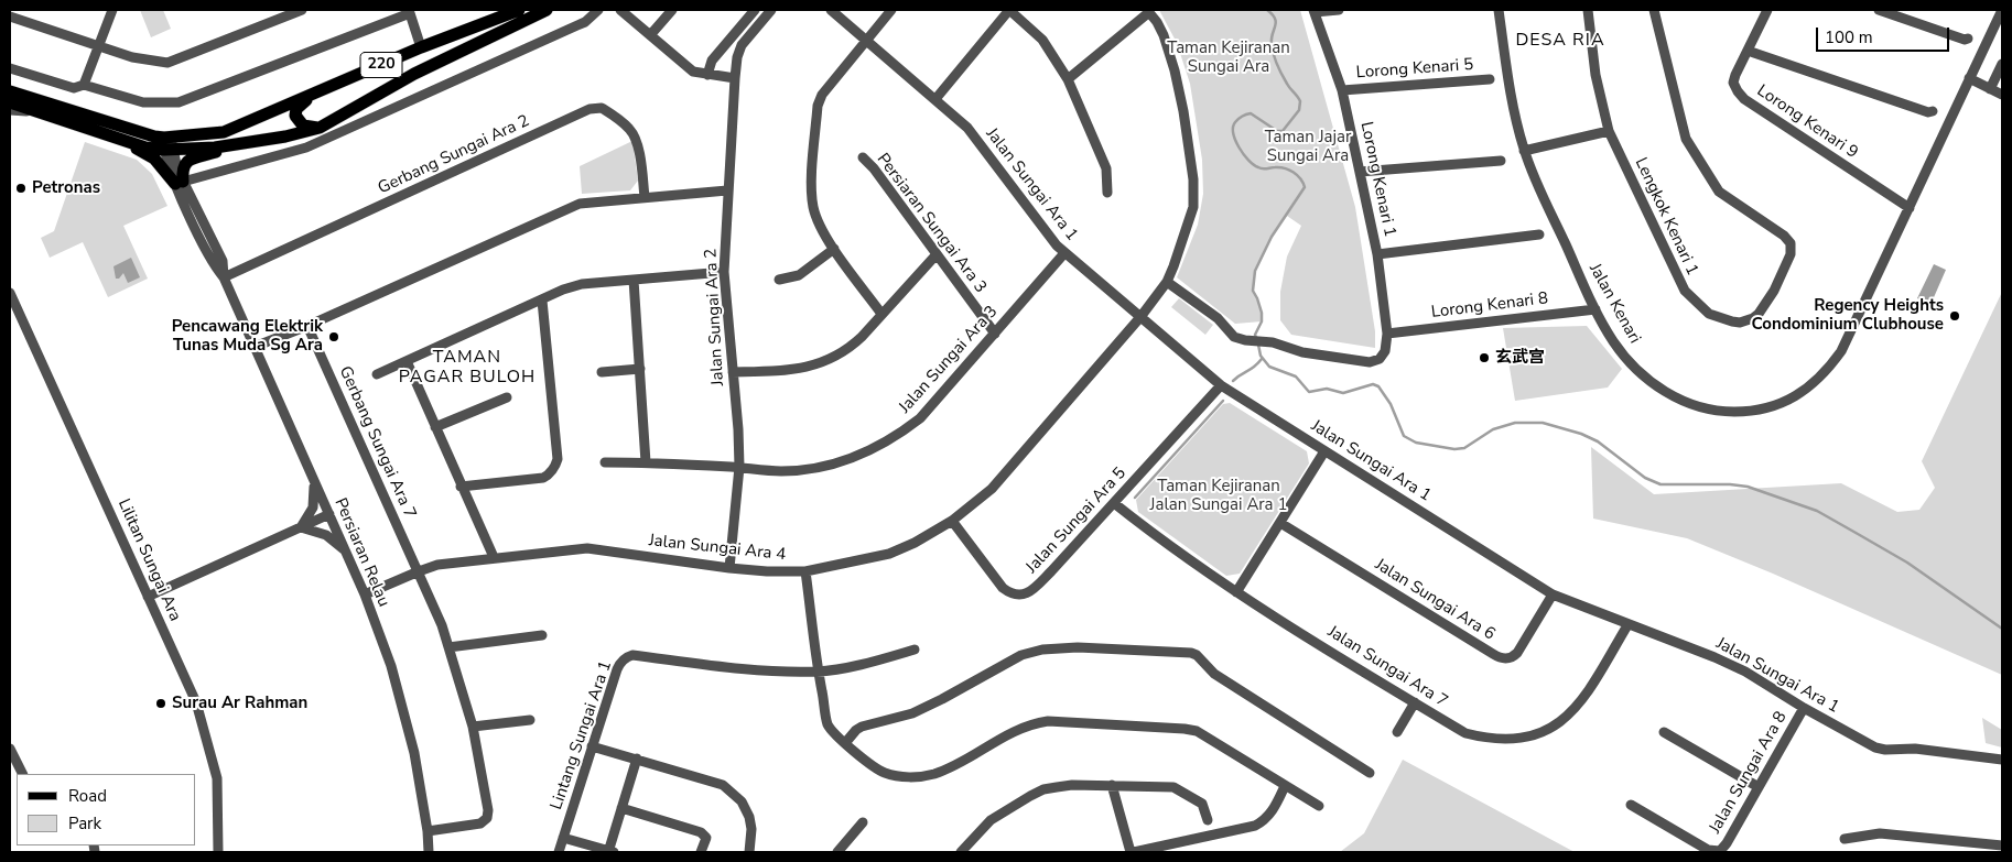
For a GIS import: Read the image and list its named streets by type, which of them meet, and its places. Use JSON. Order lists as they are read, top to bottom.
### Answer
{
  "streets": {
    "main road": ["220"],
    "street": [
      "Lorong Kenari 5",
      "Lorong Kenari 9",
      "Gerbang Sungai Ara 2",
      "Lorong Kenari 1",
      "Jalan Sungai Ara 1",
      "Lengkok Kenari 1",
      "Persiaran Sungai Ara 3",
      "Jalan Kenari",
      "Lorong Kenari 8",
      "Jalan Sungai Ara 2",
      "Jalan Sungai Ara 3",
      "Gerbang Sungai Ara 7",
      "Jalan Sungai Ara 5",
      "Jalan Sungai Ara 4",
      "Persiaran Relau",
      "Lilitan Sungai Ara",
      "Jalan Sungai Ara 6",
      "Jalan Sungai Ara 7",
      "Lintang Sungai Ara 1",
      "Jalan Sungai Ara 8"
    ]
  },
  "crossings": [
    ["220", "Persiaran Relau"],
    ["Lorong Kenari 5", "Lorong Kenari 1"],
    ["Lorong Kenari 9", "Jalan Kenari"],
    ["Gerbang Sungai Ara 2", "Persiaran Relau"],
    ["Lorong Kenari 1", "Lorong Kenari 8"],
    ["Lorong Kenari 1", "Jalan Sungai Ara 4"],
    ["Jalan Sungai Ara 1", "Jalan Sungai Ara 3"],
    ["Jalan Sungai Ara 1", "Jalan Sungai Ara 5"],
    ["Jalan Sungai Ara 1", "Jalan Sungai Ara 4"],
    ["Jalan Sungai Ara 1", "Jalan Sungai Ara 6"],
    ["Jalan Sungai Ara 1", "Jalan Sungai Ara 7"],
    ["Jalan Sungai Ara 1", "Jalan Sungai Ara 8"],
    ["Persiaran Sungai Ara 3", "Jalan Sungai Ara 3"],
    ["Jalan Kenari", "Lorong Kenari 8"],
    ["Jalan Sungai Ara 2", "Jalan Sungai Ara 3"],
    ["Jalan Sungai Ara 2", "Jalan Sungai Ara 4"],
    ["Gerbang Sungai Ara 7", "Jalan Sungai Ara 4"],
    ["Gerbang Sungai Ara 7", "Persiaran Relau"],
    ["Jalan Sungai Ara 5", "Jalan Sungai Ara 4"],
    ["Jalan Sungai Ara 5", "Jalan Sungai Ara 7"],
    ["Jalan Sungai Ara 4", "Persiaran Relau"]
  ],
  "districts": ["DESA RIA", "TAMAN PAGAR BULOH"],
  "parks": ["Taman Kejiranan Sungai Ara", "Taman Jajar Sungai Ara", "Taman Kejiranan Jalan Sungai Ara 1"],
  "places": [
    "Petronas",
    "Regency Heights Condominium Clubhouse",
    "Pencawang Elektrik Tunas Muda Sg Ara",
    "玄武宫",
    "Surau Ar Rahman"
  ],
  "legend": ["Road", "Park"],
  "scale_bar": "100 m"
}
